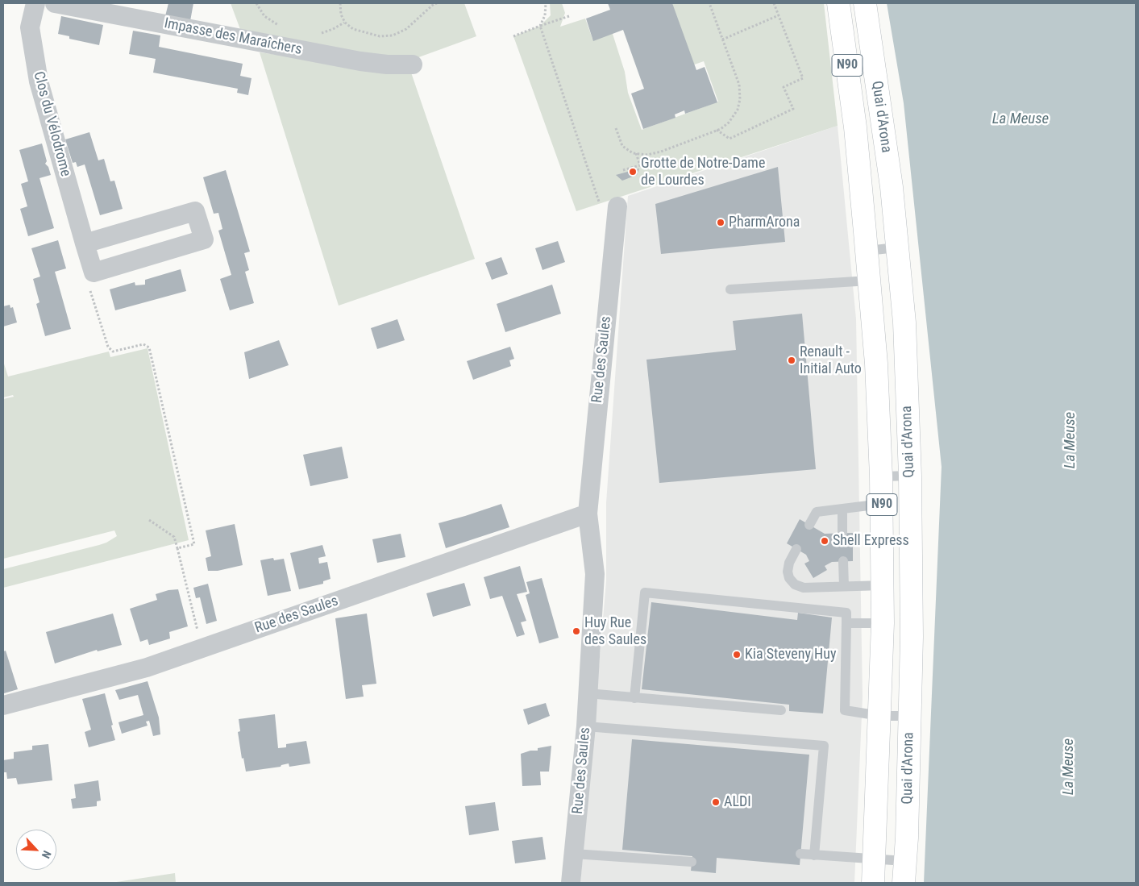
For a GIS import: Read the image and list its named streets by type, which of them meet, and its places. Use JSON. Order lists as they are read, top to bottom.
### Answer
{
  "streets": {
    "main road": ["N90", "Quai d'Arona"],
    "street": ["Impasse des Maraîchers", "Clos du Vélodrome", "Rue des Saules"]
  },
  "water": ["La Meuse"],
  "places": [
    "Grotte de Notre-Dame de Lourdes",
    "PharmArona",
    "Renault - Initial Auto",
    "Shell Express",
    "Huy Rue des Saules",
    "Kia Steveny Huy",
    "ALDI"
  ],
  "north": "bottom right"
}
